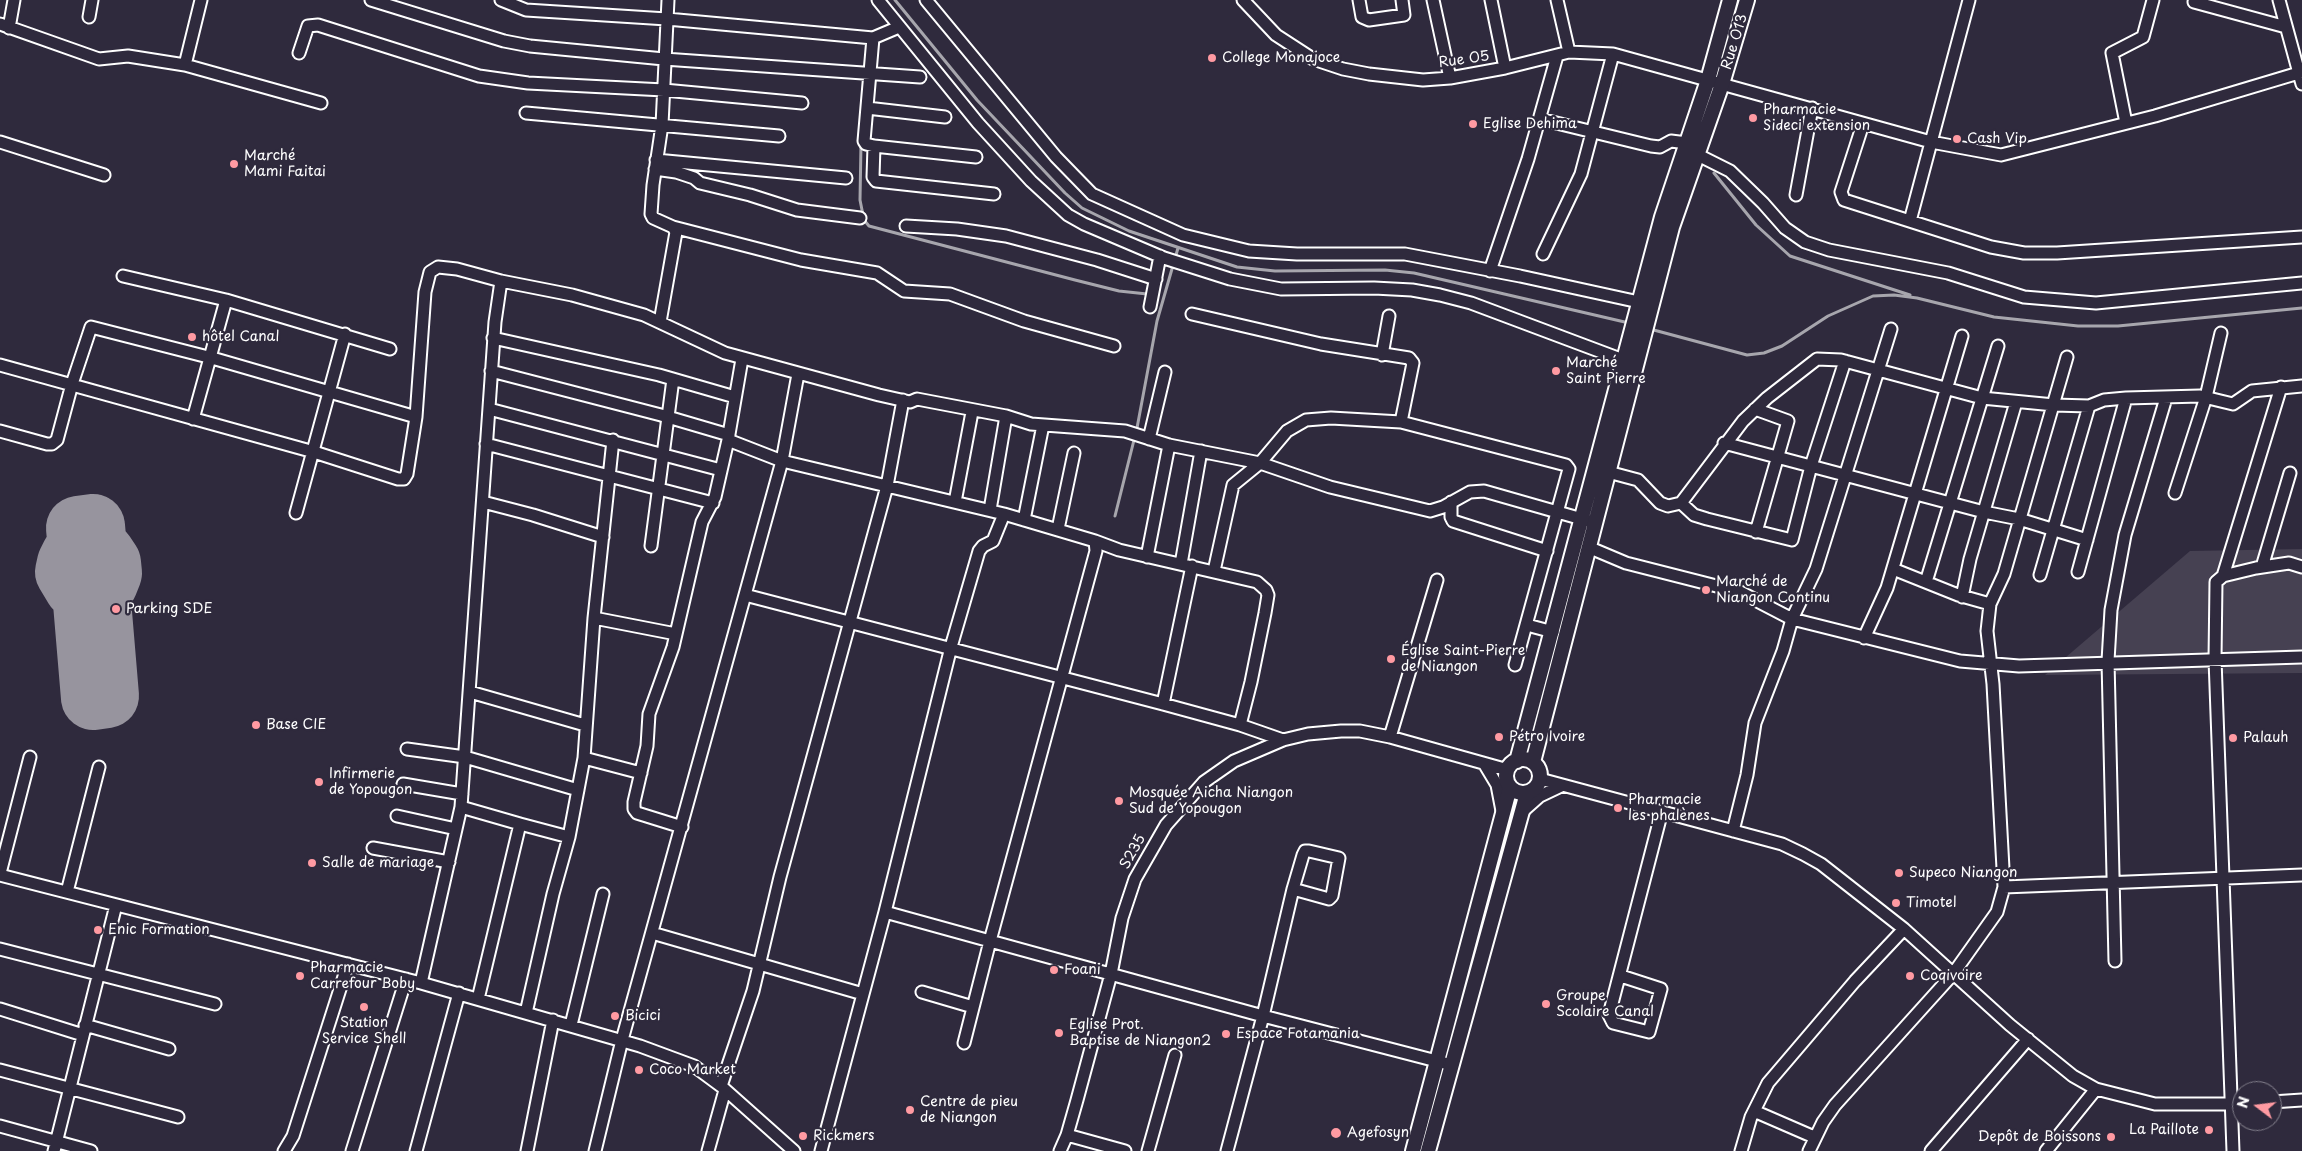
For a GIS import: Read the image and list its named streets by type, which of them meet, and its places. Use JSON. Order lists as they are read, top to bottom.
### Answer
{
  "streets": {
    "main road": ["Rue O13"],
    "street": ["Rue O5", "S235"]
  },
  "crossings": [
    ["Rue O13", "Rue O5"]
  ],
  "places": [
    "College Monajoce",
    "Pharmacie Sideci extension",
    "Eglise Dehima",
    "Cash Vip",
    "Marché Mami Faitai",
    "hôtel Canal",
    "Marché Saint Pierre",
    "Marché de Niangon Continu",
    "Parking SDE",
    "Église Saint-Pierre de Niangon",
    "Base CIE",
    "Pétro Ivoire",
    "Palauh",
    "Infirmerie de Yopougon",
    "Mosquée Aicha Niangon Sud de Yopougon",
    "Pharmacie les phalènes",
    "Salle de mariage",
    "Supeco Niangon",
    "Timotel",
    "Enic Formation",
    "Foani",
    "Pharmacie Carrefour Boby",
    "Coqivoire",
    "Groupe Scolaire Canal",
    "Station Service Shell",
    "Bicici",
    "Eglise Prot. Baptise de Niangon2",
    "Espace Fotamania",
    "Coco Market",
    "Centre de pieu de Niangon",
    "La Paillote",
    "Agefosyn",
    "Rickmers",
    "Depôt de Boissons"
  ],
  "north": "left"
}
